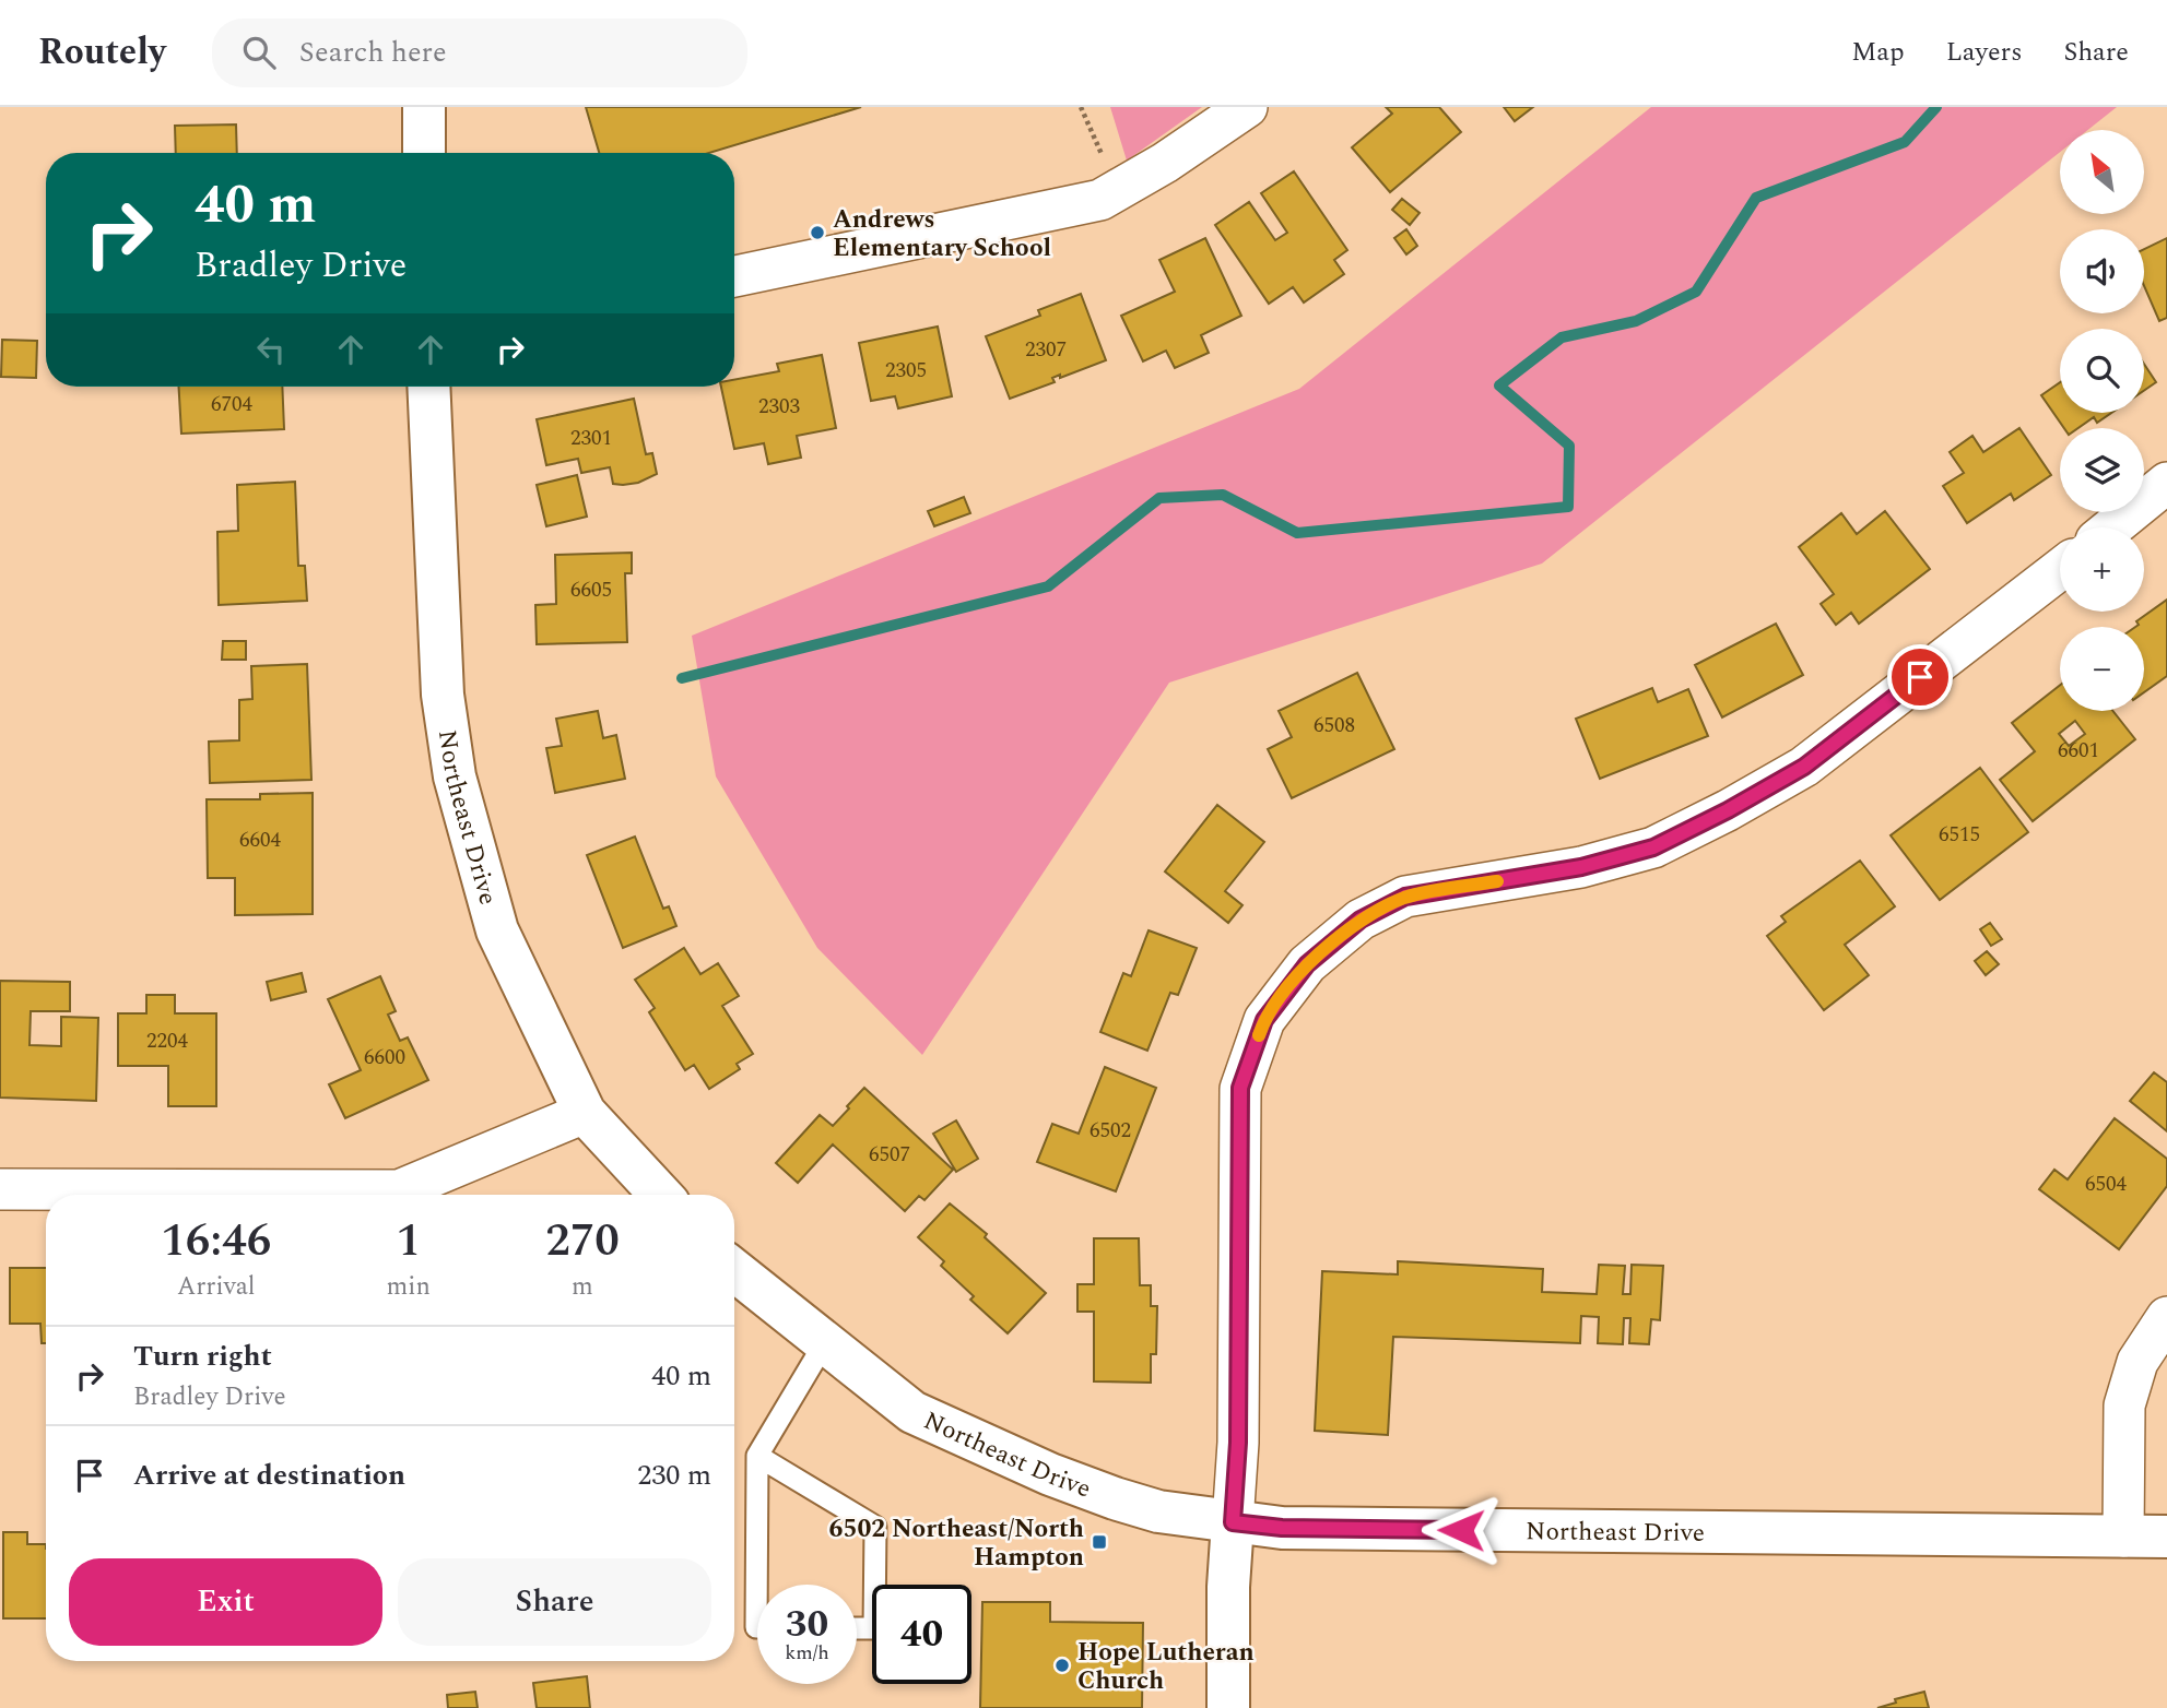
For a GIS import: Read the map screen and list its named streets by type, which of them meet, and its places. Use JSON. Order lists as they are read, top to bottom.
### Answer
{
  "streets": {
    "street": ["Northeast Drive"]
  },
  "places": {
    "other": ["Andrews Elementary School", "Hope Lutheran Church"],
    "transit": ["6502 Northeast/North Hampton"]
  },
  "house_numbers": [
    "2307",
    "2305",
    "6704",
    "2303",
    "2301",
    "6605",
    "6508",
    "6601",
    "6515",
    "6604",
    "2204",
    "6600",
    "6502",
    "6507",
    "6504"
  ],
  "north": "top left",
  "page": {
    "header": "Routely",
    "search": "Search here",
    "nav": ["Map", "Layers", "Share"],
    "map_buttons": ["+", "−"],
    "turn": ["40 m", "Bradley Drive"],
    "eta": [
      "16:46",
      "Arrival",
      "1",
      "min",
      "270",
      "m"
    ],
    "list": [
      {
        "name": "Turn right",
        "note": "Bradley Drive",
        "value": "40 m"
      },
      {
        "name": "Arrive at destination",
        "value": "230 m"
      }
    ],
    "buttons": ["Exit", "Share"],
    "speed": "30 km/h",
    "limit": "40"
  }
}
